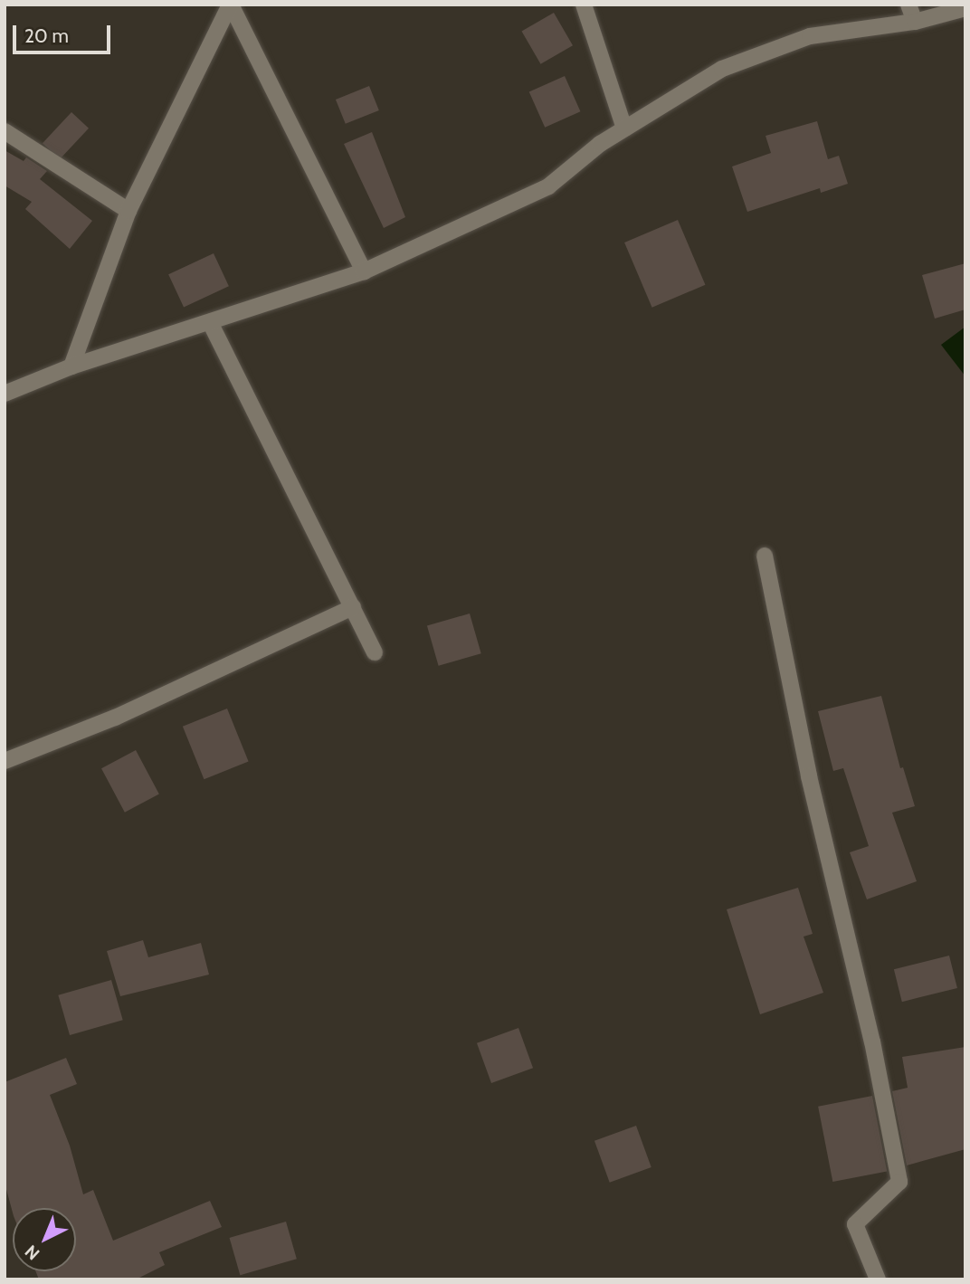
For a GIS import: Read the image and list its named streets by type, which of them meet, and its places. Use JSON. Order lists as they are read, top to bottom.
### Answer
{
  "scale_bar": "20 m",
  "north": "bottom left"
}
